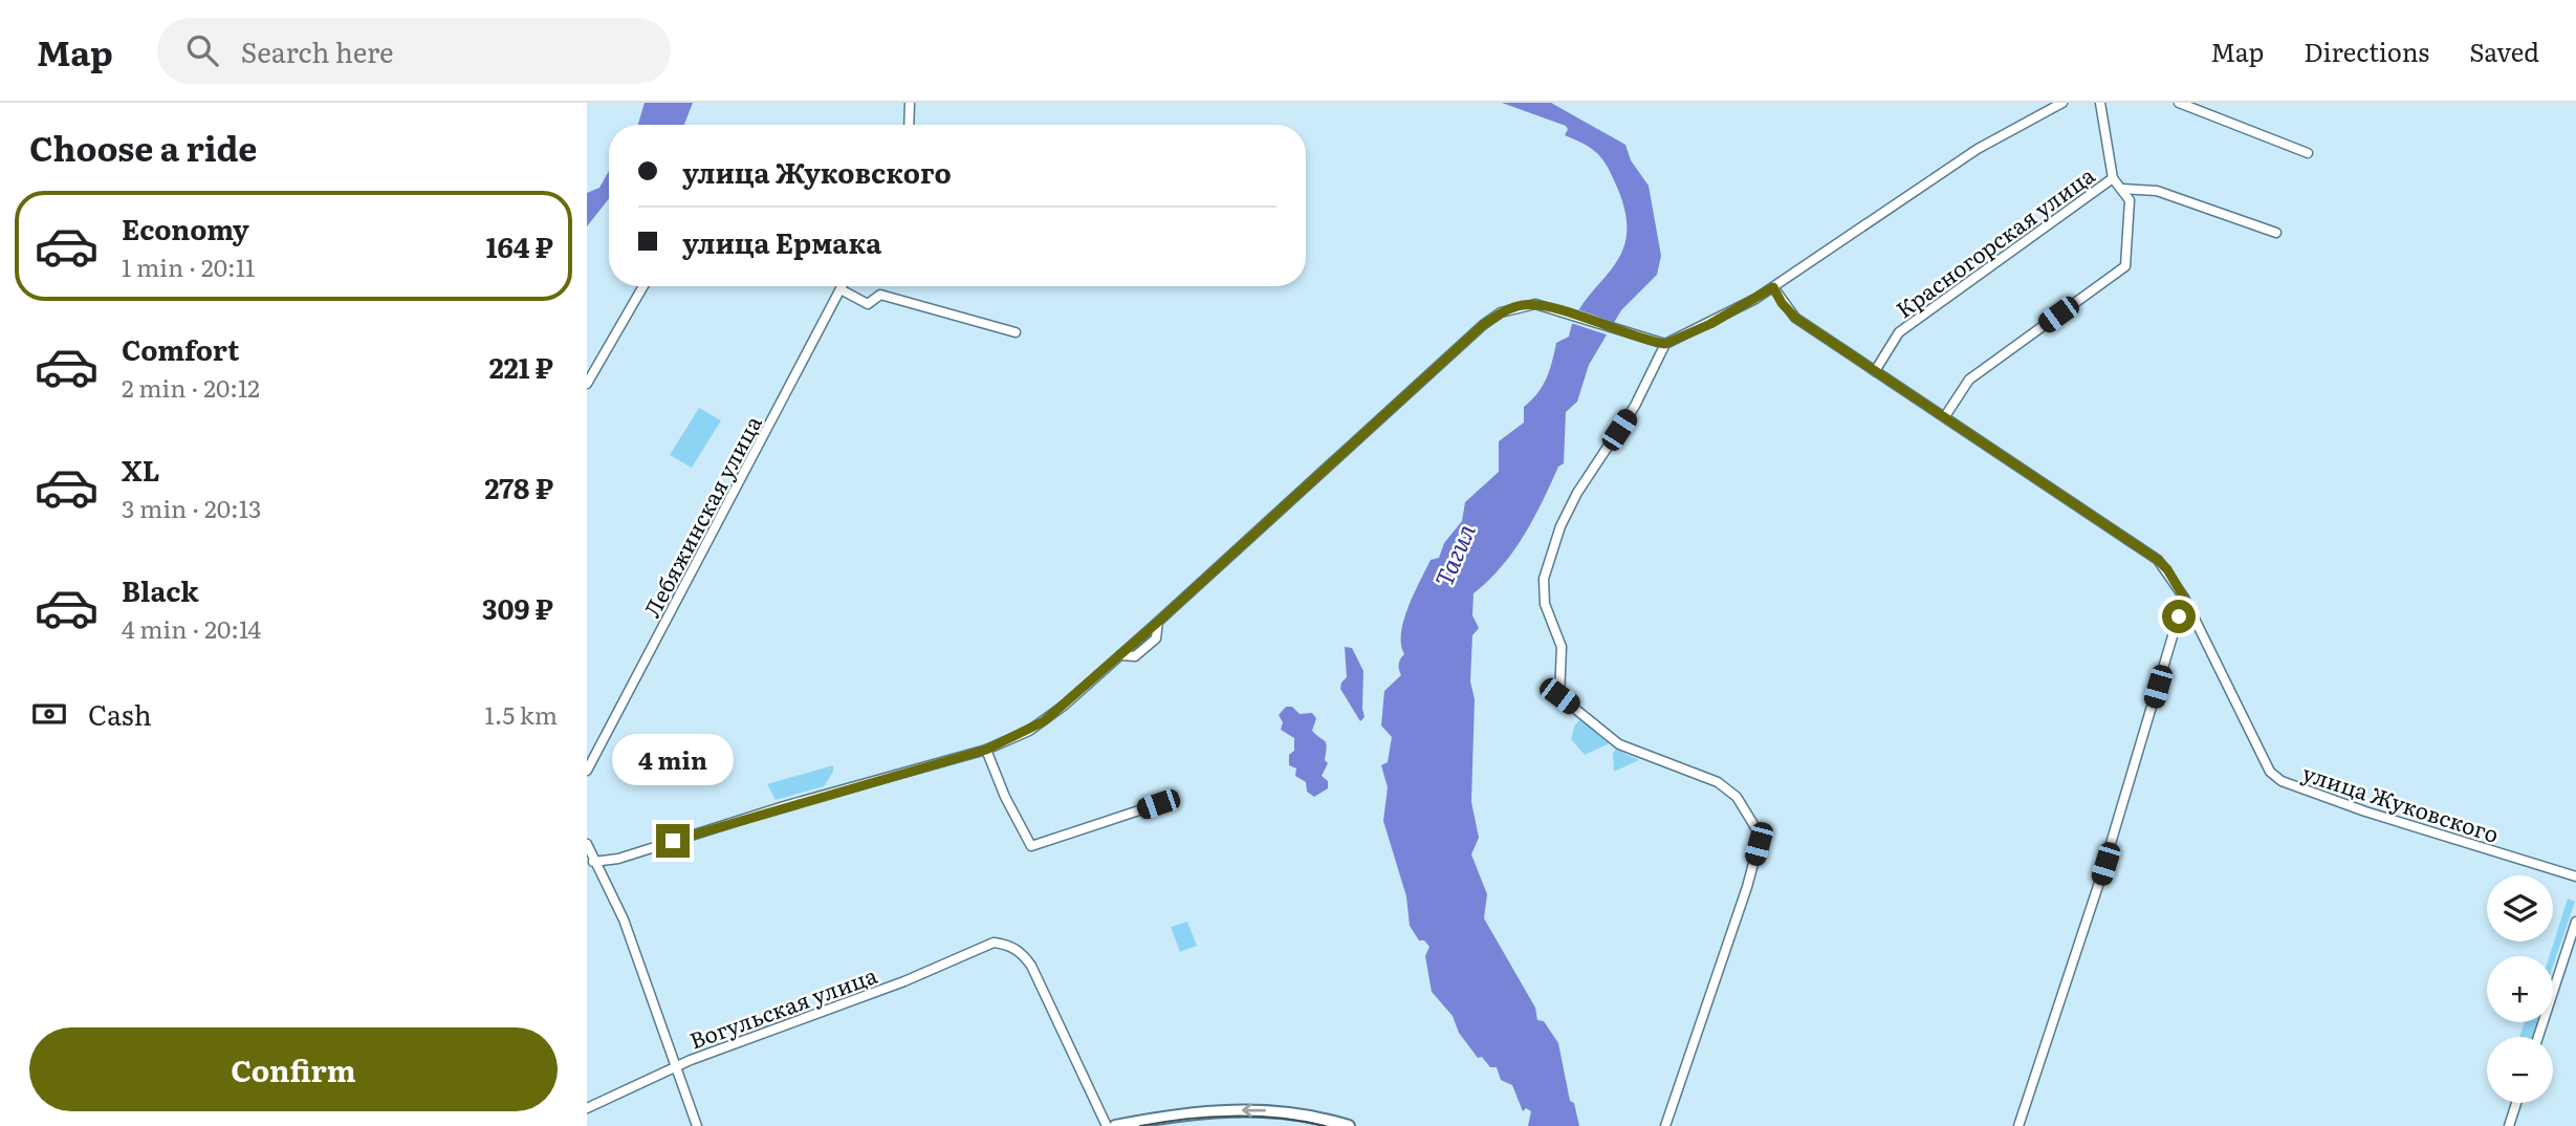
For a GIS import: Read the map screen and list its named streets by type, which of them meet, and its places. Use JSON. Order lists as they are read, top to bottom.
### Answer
{
  "streets": {
    "street": [
      "Красногорская улица",
      "Лебяжинская улица",
      "улица Жуковского",
      "Вогульская улица"
    ]
  },
  "crossings": [
    ["Красногорская улица", "улица Жуковского"]
  ],
  "water": ["Тагил"],
  "page": {
    "header": "Map",
    "search": "Search here",
    "nav": ["Map", "Directions", "Saved"],
    "heading": "Choose a ride",
    "banner": ["улица Жуковского", "улица Ермака"],
    "list": [
      {
        "name": "Economy",
        "note": "1 min · 20:11",
        "value": "164 ₽"
      },
      {
        "name": "Comfort",
        "note": "2 min · 20:12",
        "value": "221 ₽"
      },
      {
        "name": "XL",
        "note": "3 min · 20:13",
        "value": "278 ₽"
      },
      {
        "name": "Black",
        "note": "4 min · 20:14",
        "value": "309 ₽"
      }
    ],
    "pay": ["Cash", "1.5 km"],
    "bubble": "4 min",
    "map_buttons": ["+", "−"],
    "buttons": "Confirm"
  }
}
